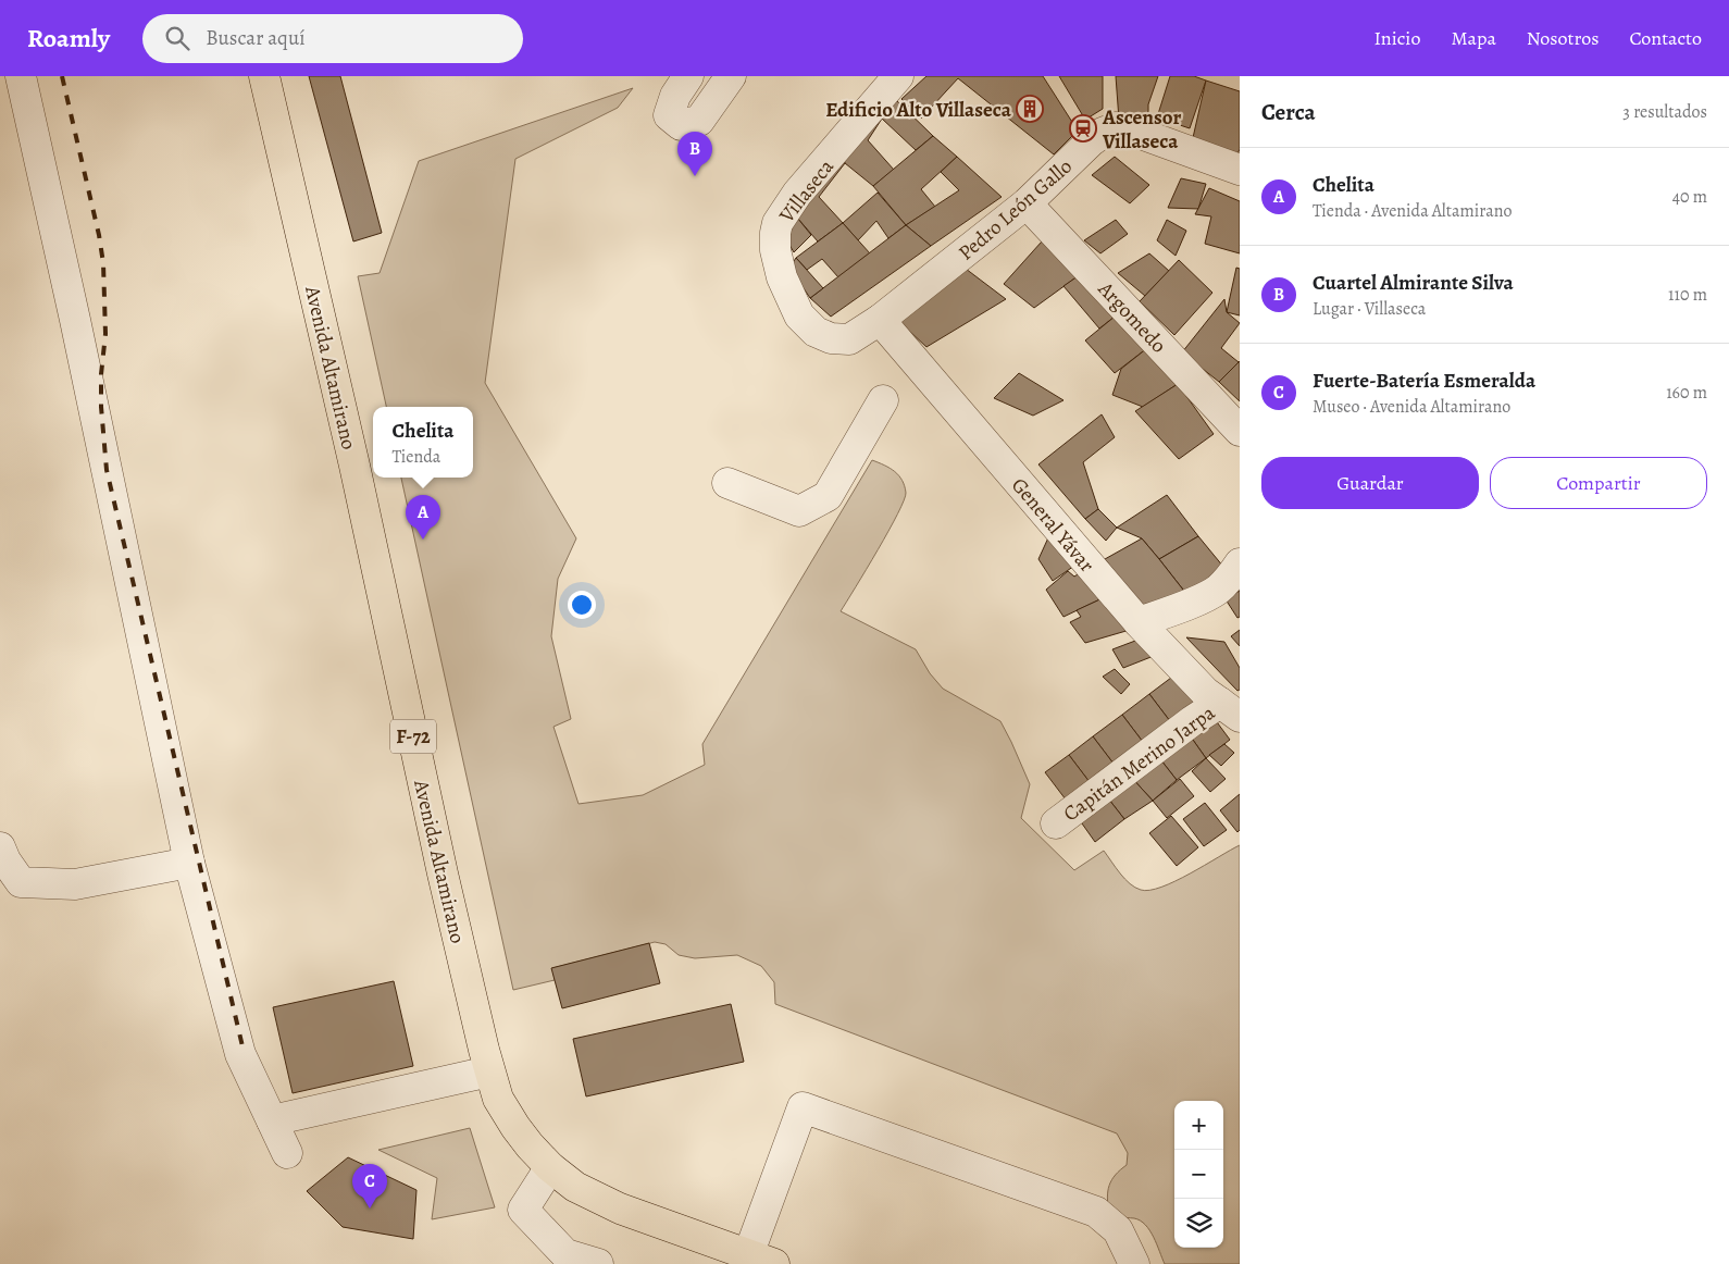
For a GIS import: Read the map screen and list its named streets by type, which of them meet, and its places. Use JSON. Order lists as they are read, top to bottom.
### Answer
{
  "streets": {
    "main road": ["Avenida Altamirano", "F-72"],
    "street": [
      "Villaseca",
      "Pedro León Gallo",
      "Argomedo",
      "General Yávar",
      "Capitán Merino Jarpa"
    ]
  },
  "crossings": [
    ["Villaseca", "Pedro León Gallo"],
    ["Pedro León Gallo", "Argomedo"],
    ["Pedro León Gallo", "General Yávar"],
    ["General Yávar", "Capitán Merino Jarpa"]
  ],
  "places": {
    "building": ["Edificio Alto Villaseca"],
    "station": ["Ascensor Villaseca"]
  },
  "page": {
    "header": "Roamly",
    "search": "Buscar aquí",
    "nav": [
      "Inicio",
      "Mapa",
      "Nosotros",
      "Contacto"
    ],
    "heading": ["Cerca", "3 resultados"],
    "pins": ["B", "A", "C"],
    "list": [
      {
        "mark": "A",
        "name": "Chelita",
        "note": "Tienda · Avenida Altamirano",
        "value": "40 m"
      },
      {
        "mark": "B",
        "name": "Cuartel Almirante Silva",
        "note": "Lugar · Villaseca",
        "value": "110 m"
      },
      {
        "mark": "C",
        "name": "Fuerte-Batería Esmeralda",
        "note": "Museo · Avenida Altamirano",
        "value": "160 m"
      }
    ],
    "popup": ["Chelita", "Tienda"],
    "buttons": ["Guardar", "Compartir"],
    "map_buttons": ["+", "−"]
  }
}
